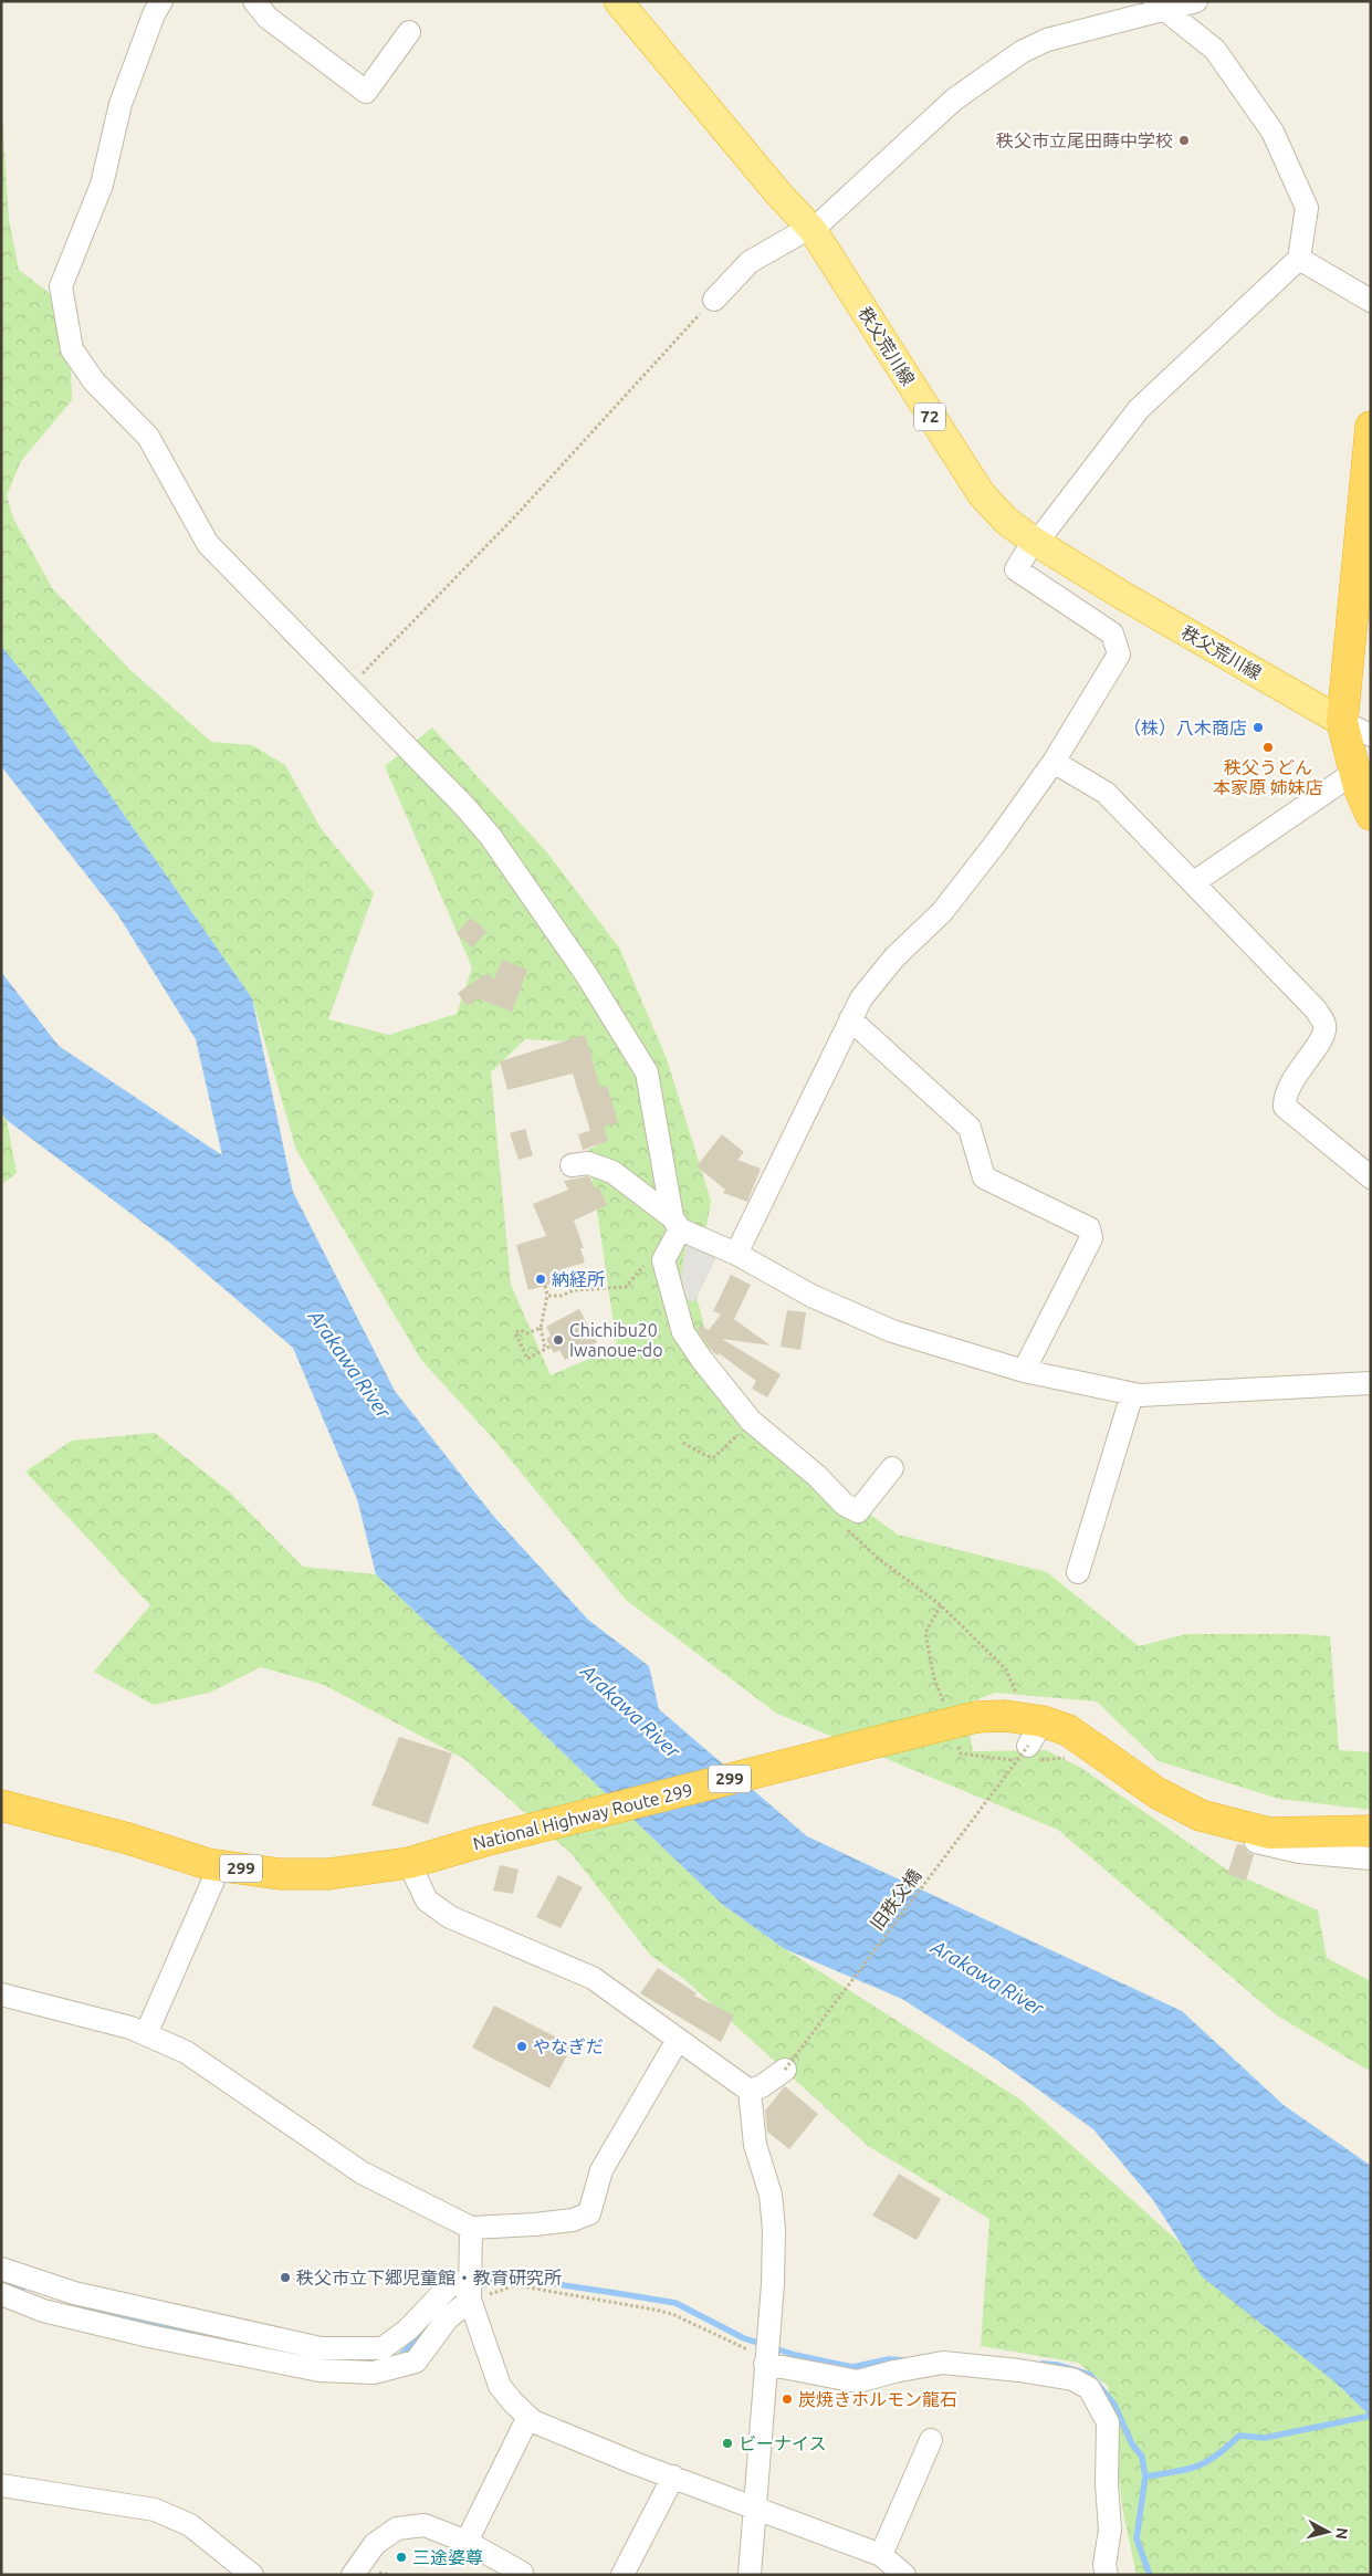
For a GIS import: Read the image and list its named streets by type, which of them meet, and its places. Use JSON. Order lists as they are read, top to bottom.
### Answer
{
  "streets": {
    "highway": ["299", "National Highway Route 299"],
    "main road": ["秩父荒川線", "72"],
    "path": ["旧秩父橋"]
  },
  "crossings": [
    ["National Highway Route 299", "旧秩父橋"]
  ],
  "water": ["Arakawa River"],
  "places": [
    "秩父市立尾田蒔中学校",
    "（株）八木商店",
    "秩父うどん 本家原 姉妹店",
    "納経所",
    "Chichibu20 Iwanoue-do",
    "やなぎだ",
    "秩父市立下郷児童館・教育研究所",
    "炭焼きホルモン龍石",
    "ビーナイス",
    "三途婆尊"
  ],
  "north": "right"
}
